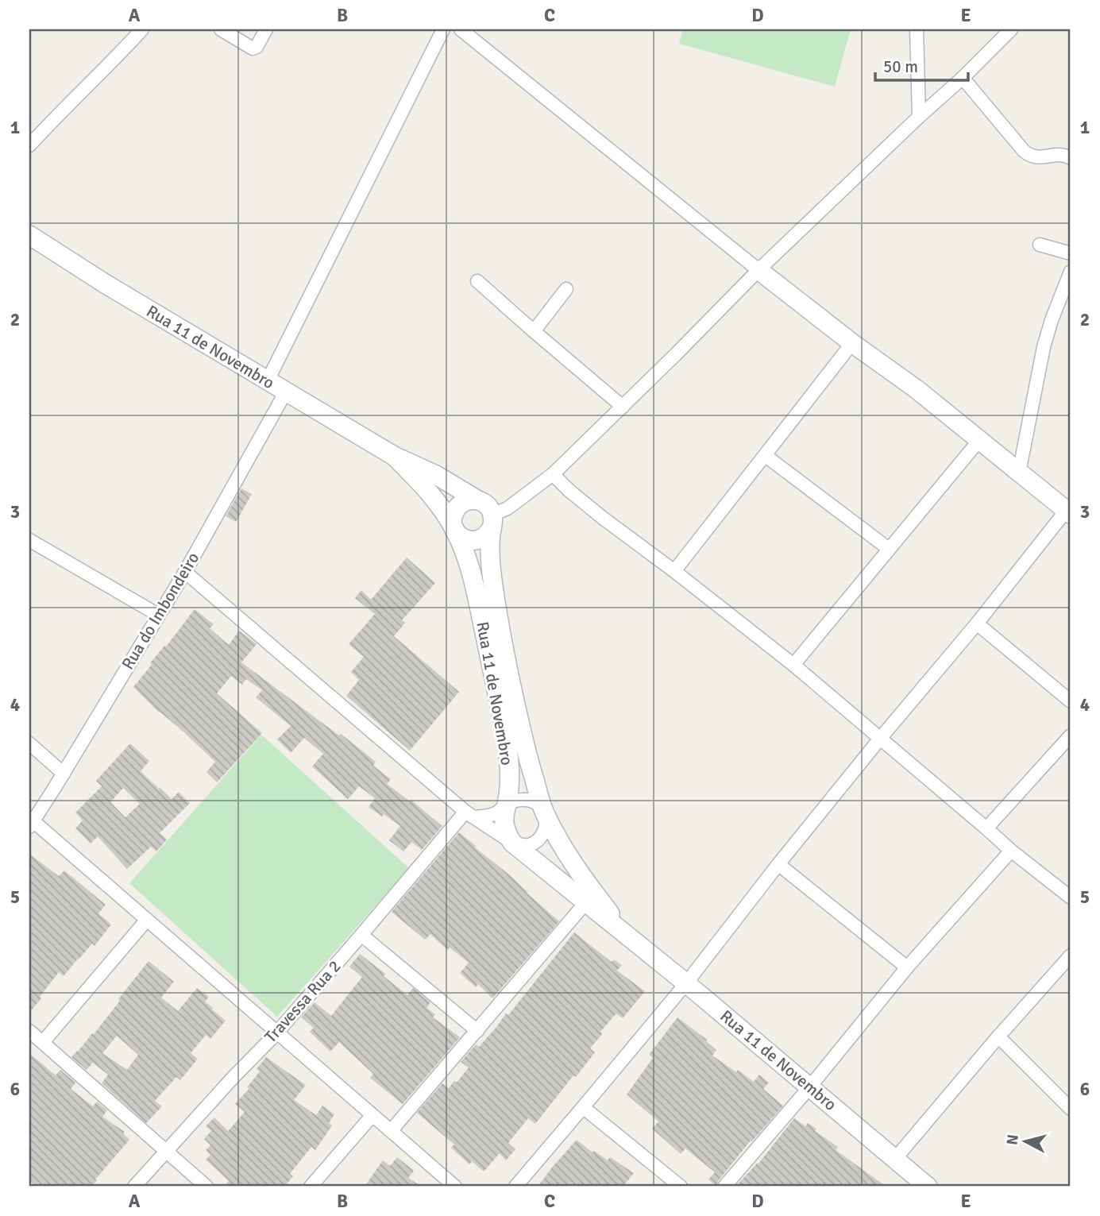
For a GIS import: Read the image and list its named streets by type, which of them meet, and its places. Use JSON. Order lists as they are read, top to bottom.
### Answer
{
  "streets": {
    "main road": ["Rua 11 de Novembro"],
    "street": ["Rua do Imbondeiro", "Travessa Rua 2"]
  },
  "crossings": [
    ["Rua 11 de Novembro", "Rua do Imbondeiro"]
  ],
  "scale_bar": "50 m",
  "north": "left",
  "grid": {
    "columns": [
      "A",
      "B",
      "C",
      "D",
      "E"
    ],
    "rows": [
      "1",
      "2",
      "3",
      "4",
      "5",
      "6"
    ]
  }
}
